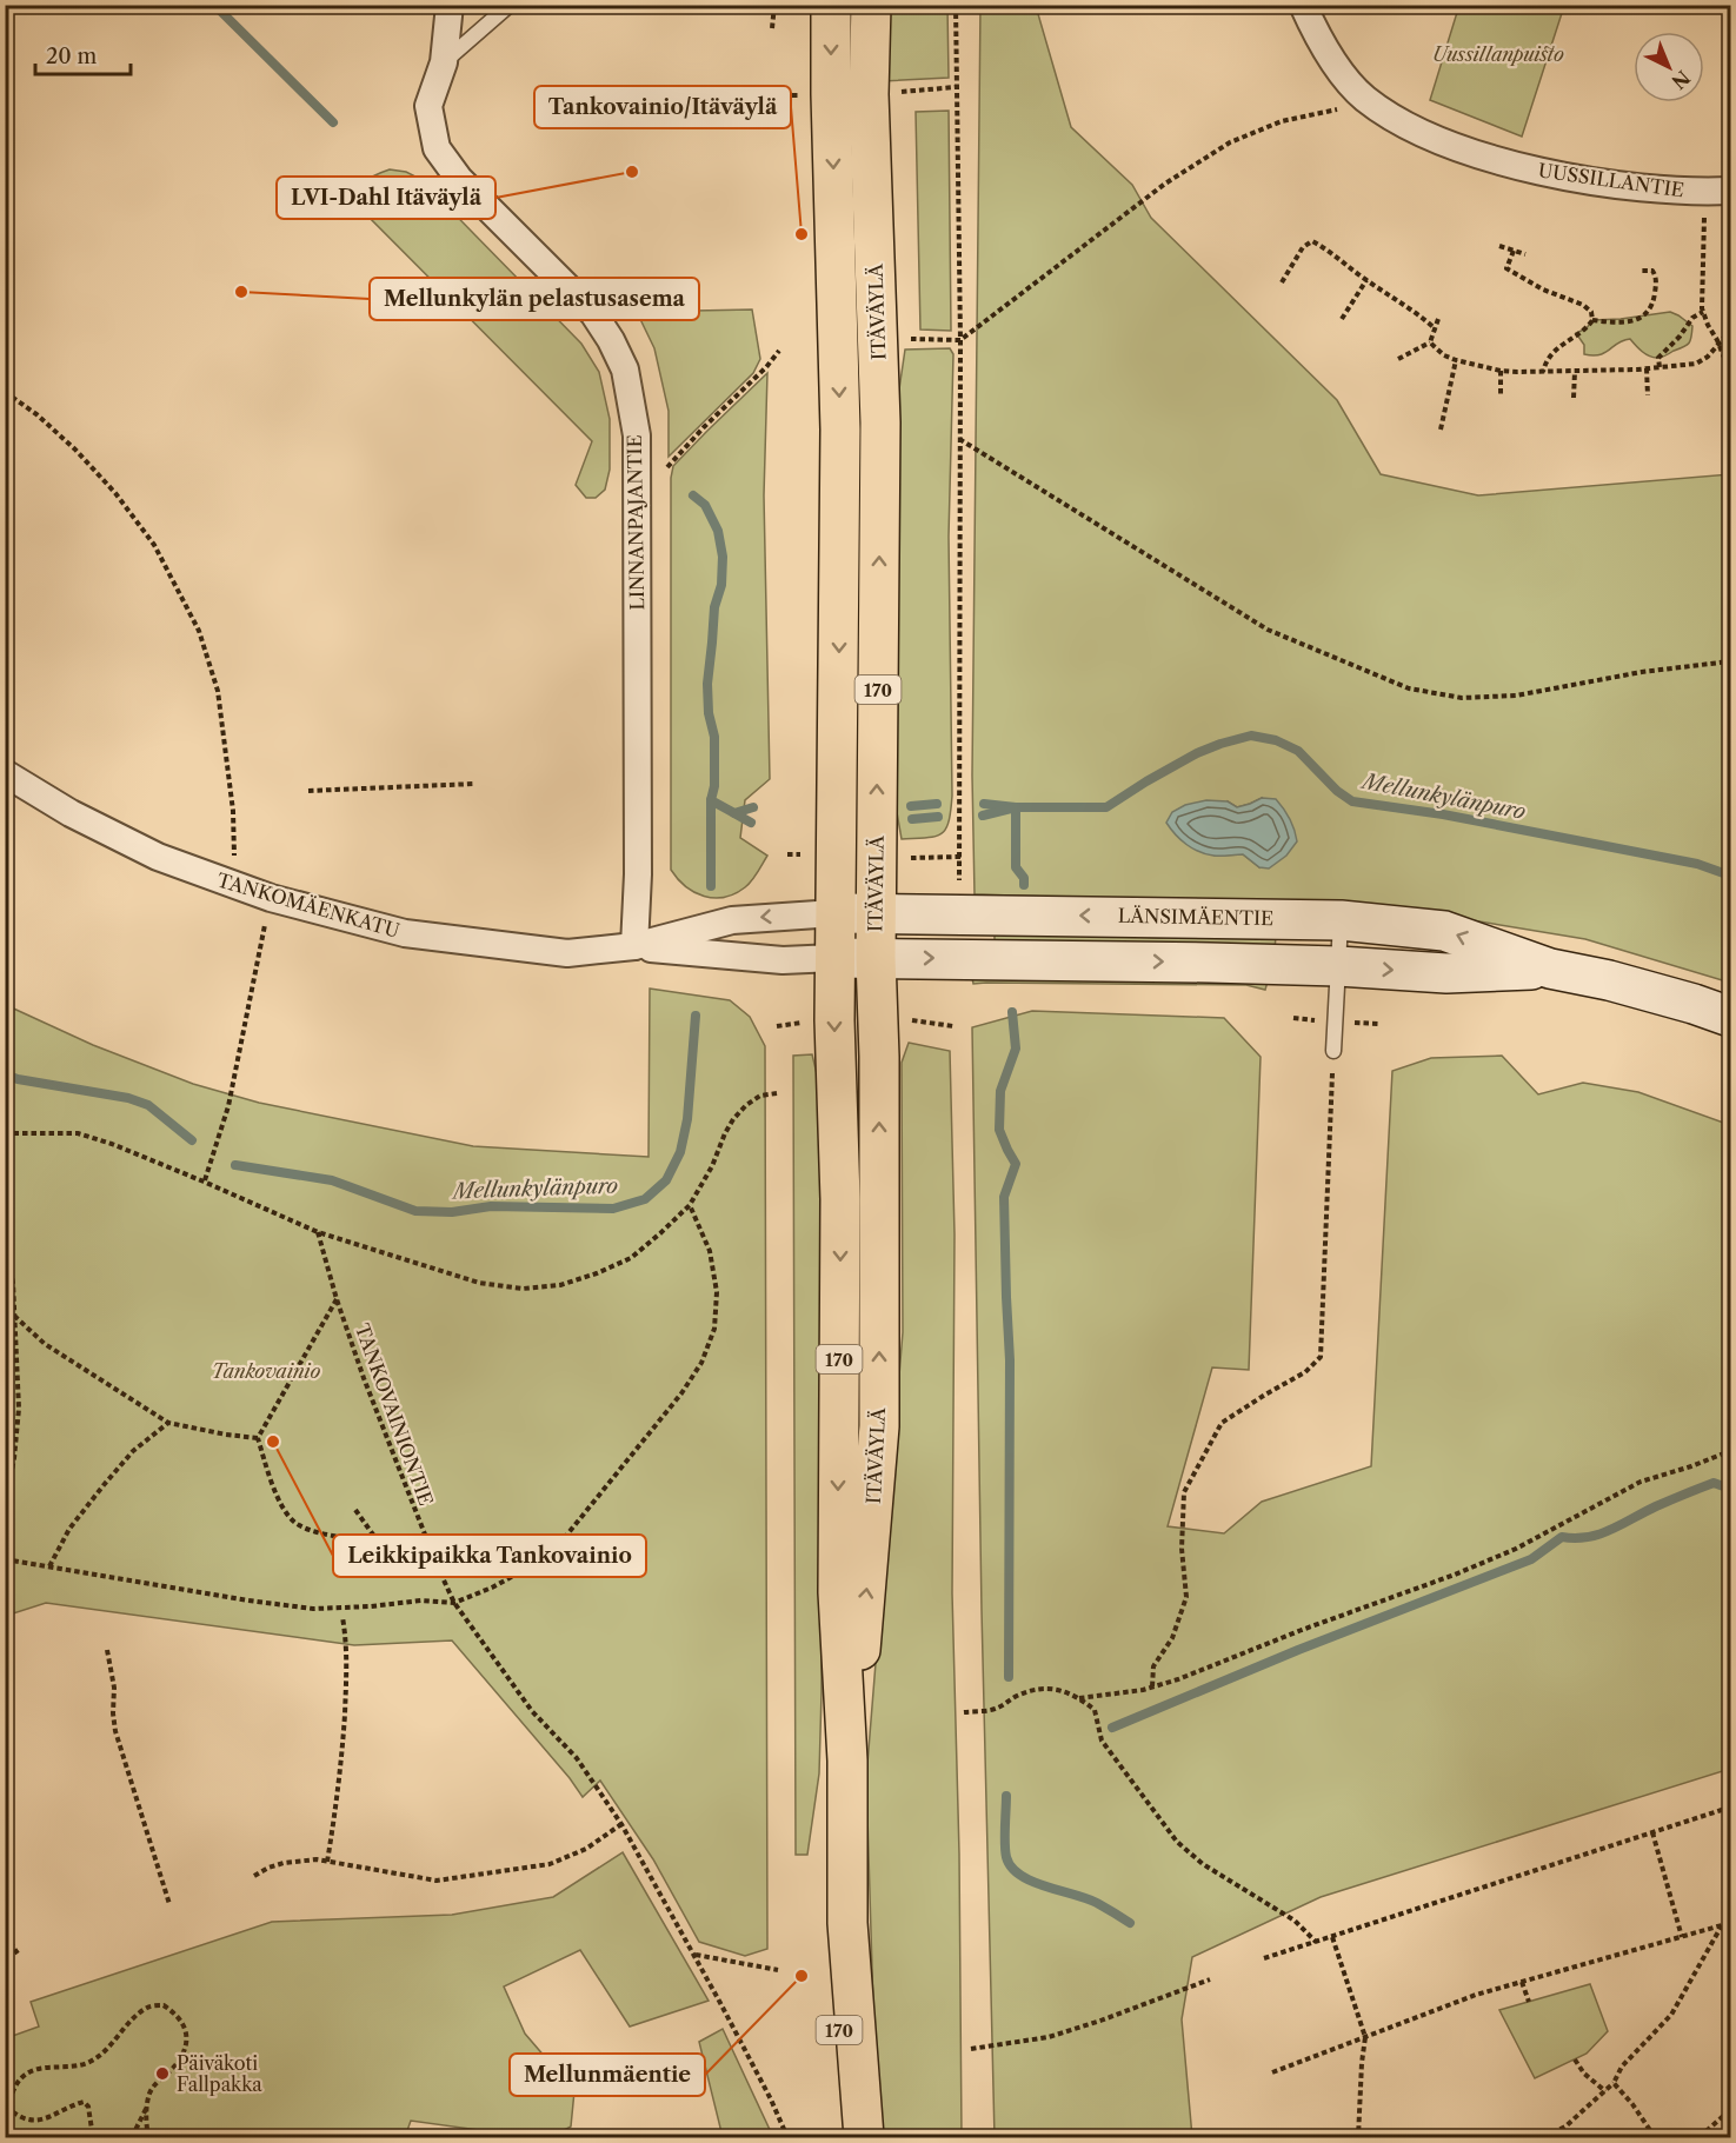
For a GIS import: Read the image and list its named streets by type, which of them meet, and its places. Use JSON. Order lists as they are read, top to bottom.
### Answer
{
  "streets": {
    "main road": ["ITÄVÄYLÄ", "170", "LÄNSIMÄENTIE"],
    "street": ["UUSSILLANTIE", "LINNANPAJANTIE", "TANKOMÄENKATU"],
    "path": ["TANKOVAINIONTIE"]
  },
  "crossings": [
    ["ITÄVÄYLÄ", "TANKOMÄENKATU"],
    ["ITÄVÄYLÄ", "LÄNSIMÄENTIE"],
    ["LINNANPAJANTIE", "TANKOMÄENKATU"],
    ["TANKOMÄENKATU", "LÄNSIMÄENTIE"]
  ],
  "water": ["Mellunkylänpuro"],
  "parks": ["Uussillanpuisto", "Tankovainio"],
  "places": [
    "LVI-Dahl Itäväylä",
    "Tankovainio/Itäväylä",
    "Mellunkylän pelastusasema",
    "Leikkipaikka Tankovainio",
    "Mellunmäentie",
    "Päiväkoti Fallpakka"
  ],
  "scale_bar": "20 m",
  "north": "bottom right"
}
